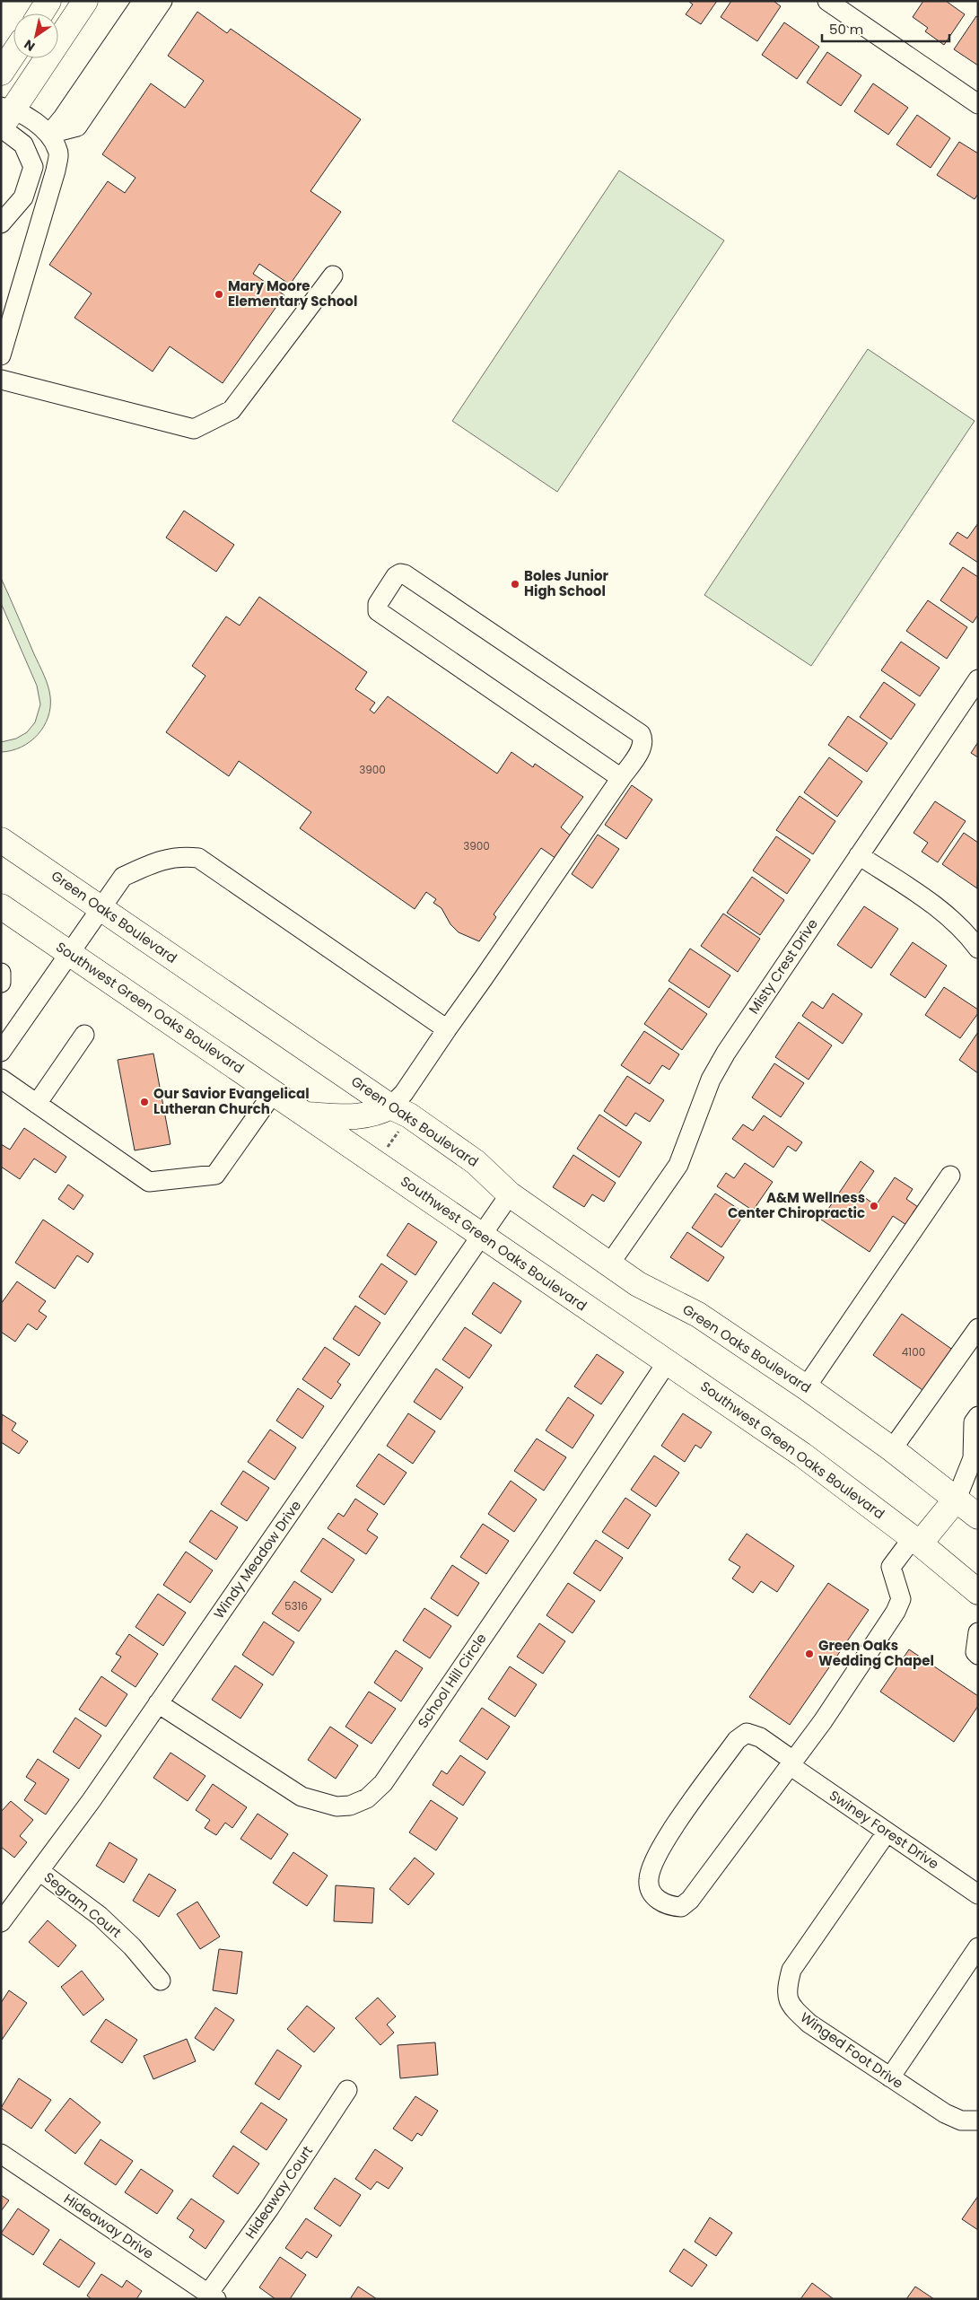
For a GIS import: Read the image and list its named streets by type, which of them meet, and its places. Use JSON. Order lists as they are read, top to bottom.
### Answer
{
  "streets": {
    "main road": ["Green Oaks Boulevard", "Southwest Green Oaks Boulevard"],
    "street": [
      "Misty Crest Drive",
      "Windy Meadow Drive",
      "School Hill Circle",
      "Swiney Forest Drive",
      "Segram Court",
      "Winged Foot Drive",
      "Hideaway Court",
      "Hideaway Drive"
    ]
  },
  "crossings": [
    ["Green Oaks Boulevard", "Misty Crest Drive"],
    ["Green Oaks Boulevard", "Windy Meadow Drive"],
    ["Southwest Green Oaks Boulevard", "Windy Meadow Drive"],
    ["Southwest Green Oaks Boulevard", "School Hill Circle"],
    ["Windy Meadow Drive", "School Hill Circle"],
    ["Windy Meadow Drive", "Segram Court"],
    ["Swiney Forest Drive", "Winged Foot Drive"],
    ["Hideaway Court", "Hideaway Drive"]
  ],
  "places": [
    "Mary Moore Elementary School",
    "Boles Junior High School",
    "Our Savior Evangelical Lutheran Church",
    "A&M Wellness Center Chiropractic",
    "Green Oaks Wedding Chapel"
  ],
  "house_numbers": [
    "3900",
    "3900",
    "4100",
    "5316"
  ],
  "scale_bar": "50 m",
  "north": "bottom left"
}
